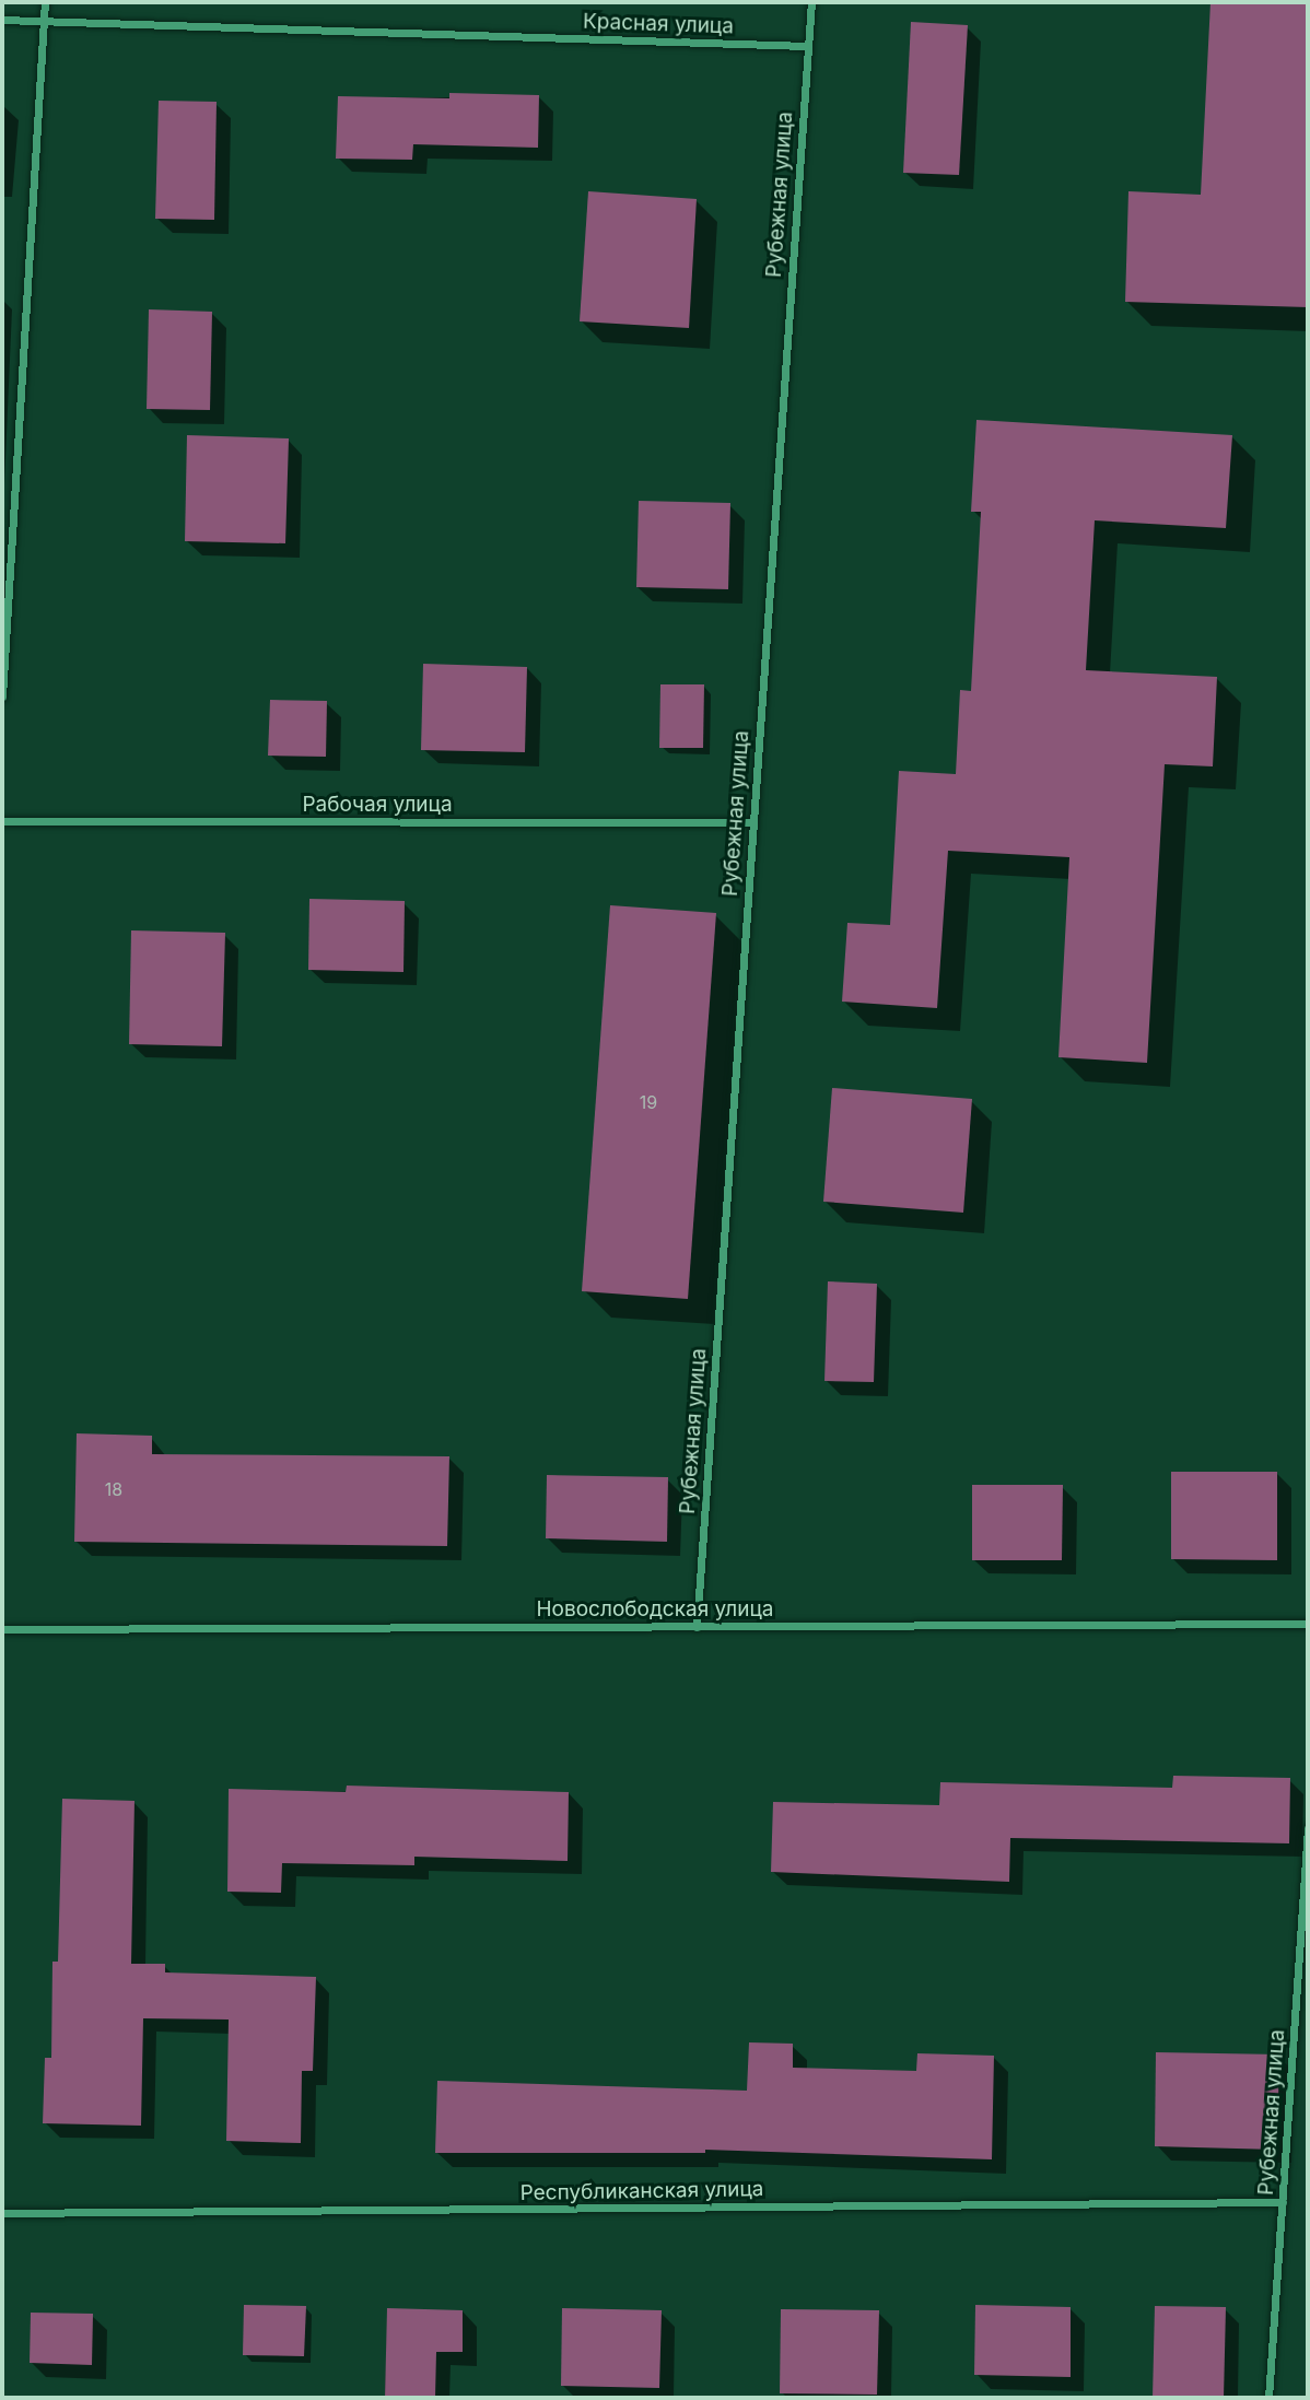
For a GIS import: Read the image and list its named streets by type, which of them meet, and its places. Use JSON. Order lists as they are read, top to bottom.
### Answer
{
  "streets": {
    "street": [
      "Красная улица",
      "Рубежная улица",
      "Рабочая улица",
      "Новослободская улица",
      "Республиканская улица"
    ]
  },
  "crossings": [
    ["Красная улица", "Рубежная улица"],
    ["Рубежная улица", "Рабочая улица"],
    ["Рубежная улица", "Новослободская улица"],
    ["Рубежная улица", "Республиканская улица"]
  ],
  "house_numbers": ["19", "18"]
}
